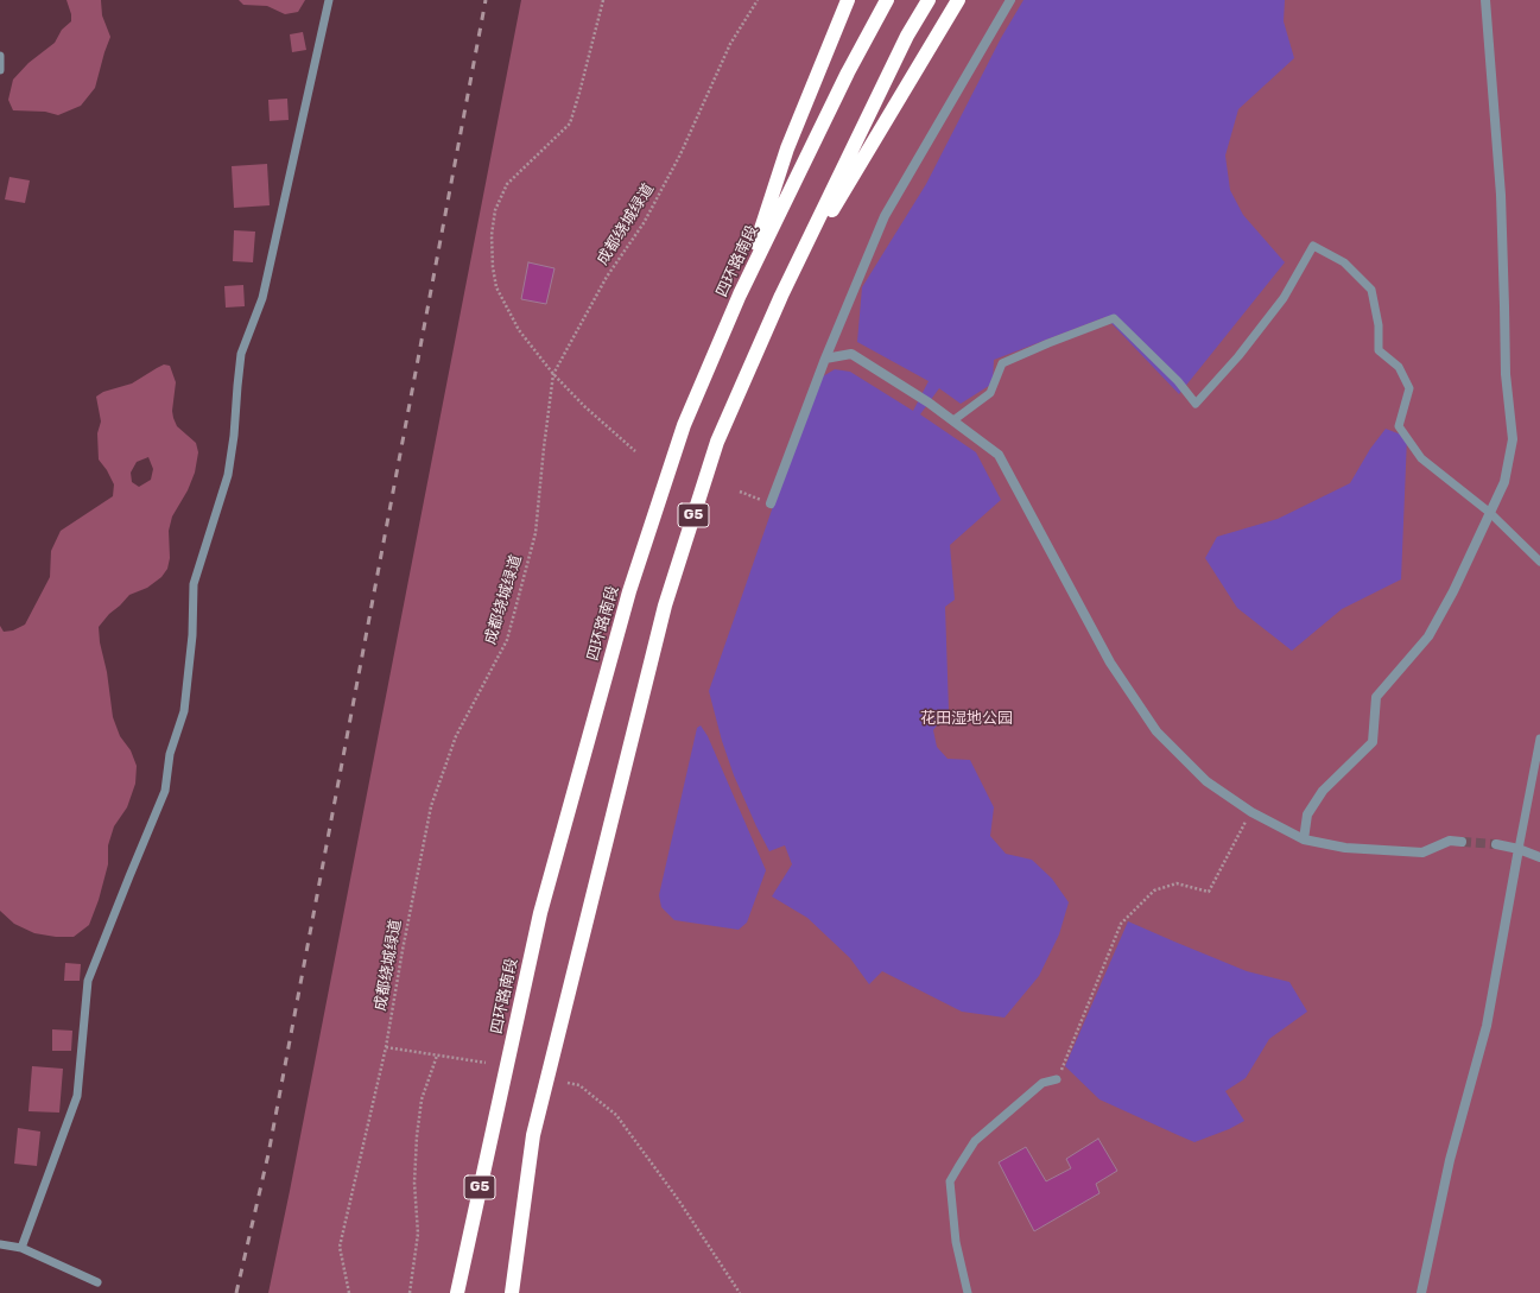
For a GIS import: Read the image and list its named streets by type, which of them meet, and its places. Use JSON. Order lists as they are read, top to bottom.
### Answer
{
  "streets": {
    "highway": ["四环路南段", "G5"],
    "path": ["成都绕城绿道"]
  },
  "parks": ["花田湿地公园"]
}
